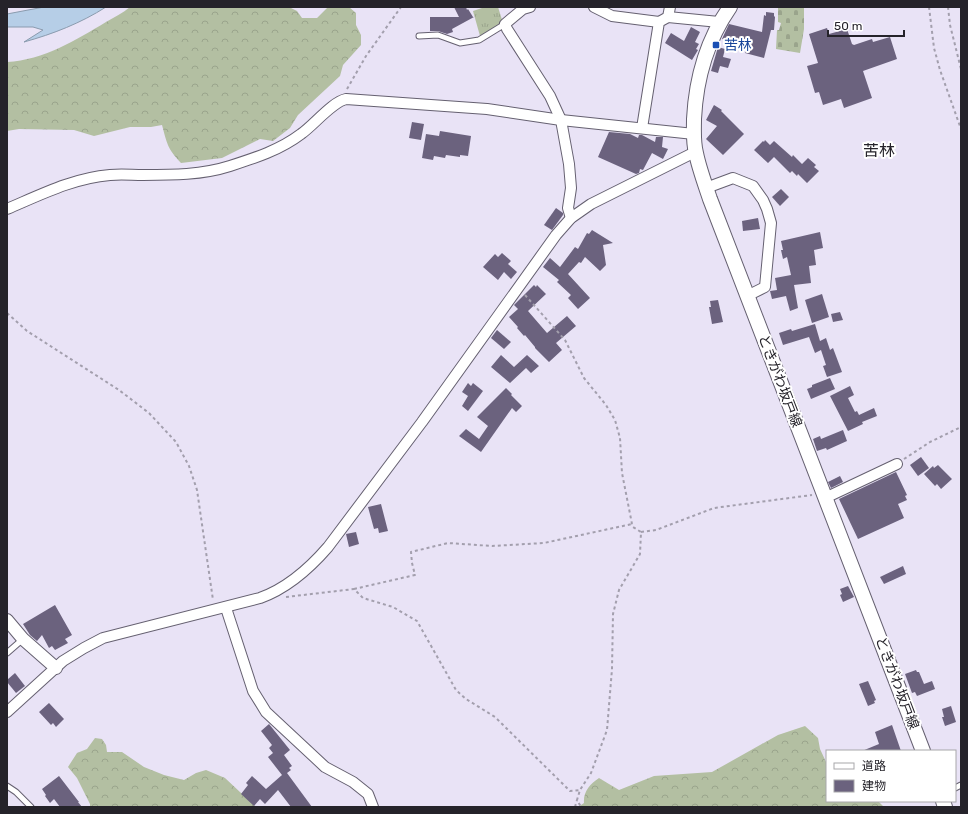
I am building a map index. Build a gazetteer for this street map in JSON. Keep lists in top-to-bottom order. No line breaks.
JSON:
{"streets":{"main road":["ときがわ坂戸線"]},"districts":["苦林"],"places":{"transit":["苦林"]},"legend":["道路","建物"],"scale_bar":"50 m"}
